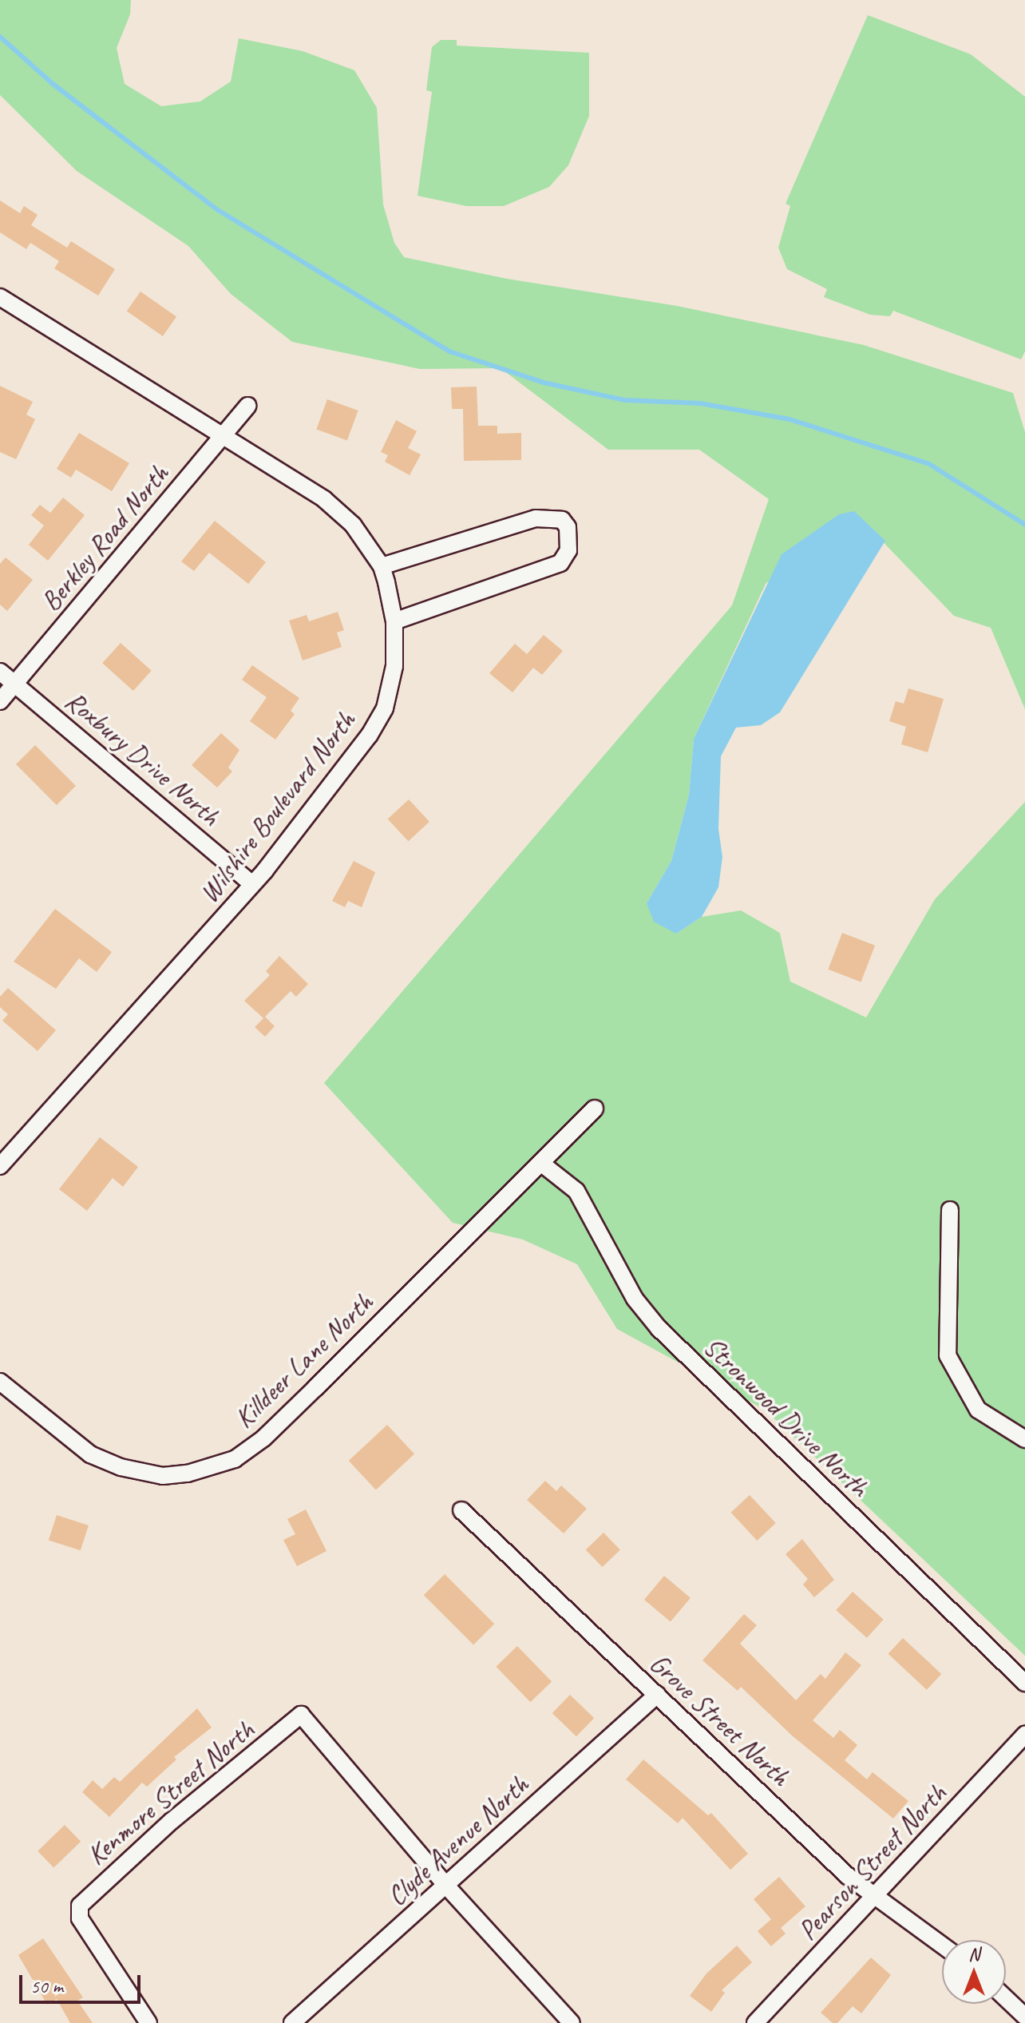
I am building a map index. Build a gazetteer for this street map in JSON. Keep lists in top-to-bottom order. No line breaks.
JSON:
{"streets":{"street":["Berkley Road North","Roxbury Drive North","Wilshire Boulevard North","Killdeer Lane North","Stronwood Drive North","Grove Street North","Kenmore Street North","Clyde Avenue North","Pearson Street North"]},"crossings":[["Berkley Road North","Roxbury Drive North"],["Berkley Road North","Wilshire Boulevard North"],["Roxbury Drive North","Wilshire Boulevard North"],["Killdeer Lane North","Stronwood Drive North"],["Grove Street North","Clyde Avenue North"],["Grove Street North","Pearson Street North"],["Kenmore Street North","Clyde Avenue North"]],"scale_bar":"50 m","north":"top"}
